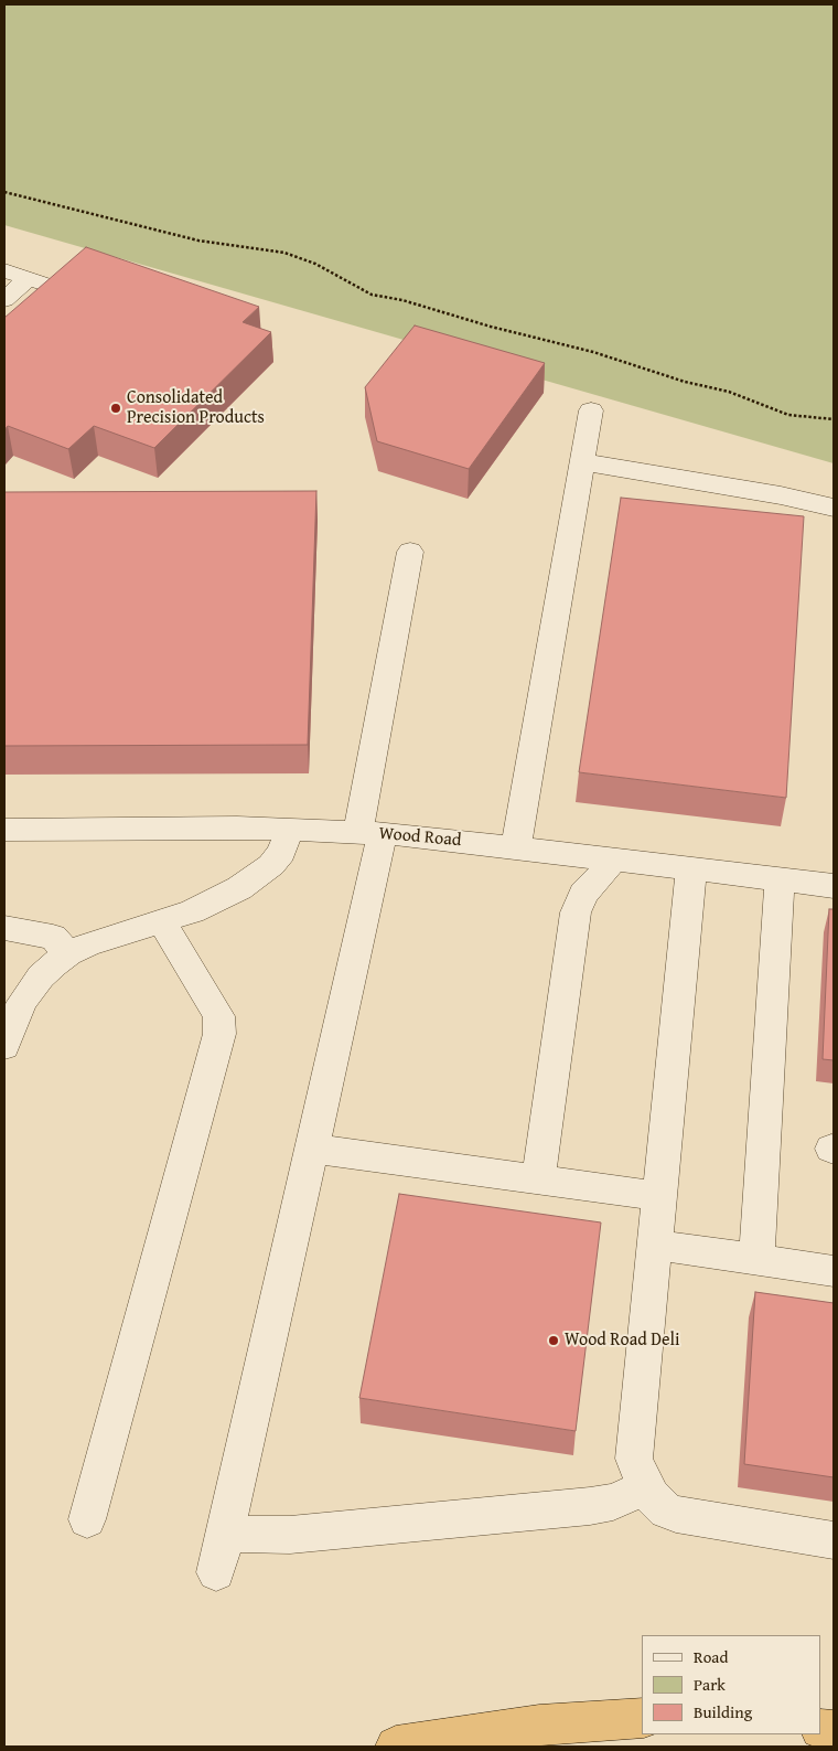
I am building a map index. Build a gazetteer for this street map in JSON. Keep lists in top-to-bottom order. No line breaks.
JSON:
{"streets":{"street":["Wood Road"]},"places":["Consolidated Precision Products","Wood Road Deli"],"legend":["Road","Park","Building"]}
